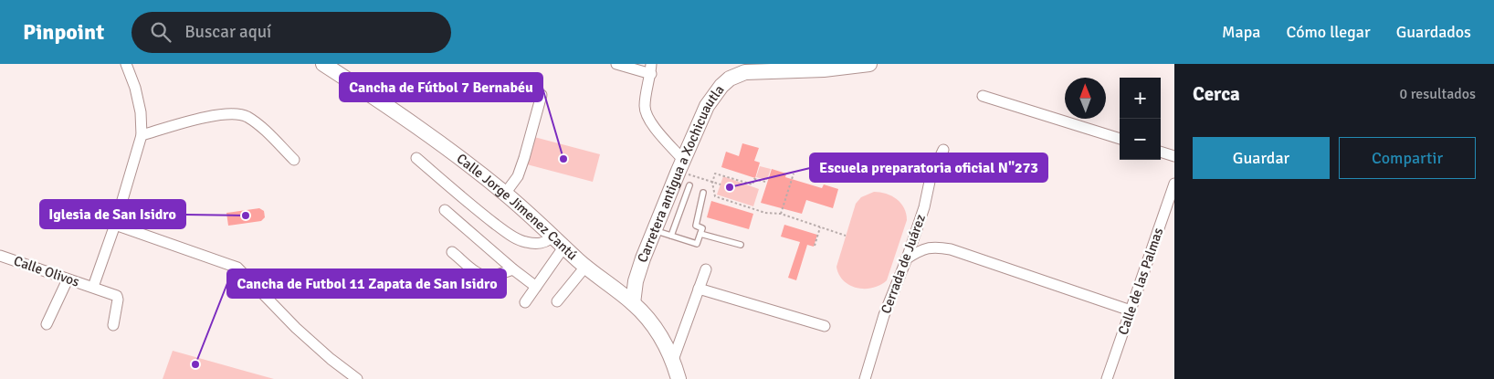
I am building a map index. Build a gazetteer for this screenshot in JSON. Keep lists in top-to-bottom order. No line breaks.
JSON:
{"streets":{"main road":["Carretera antigua a Xochicuautla","Calle Jorge Jimenez Cantú"],"street":["Cerrada de Juárez","Calle Olivos","Calle de las Palmas"]},"crossings":[["Carretera antigua a Xochicuautla","Calle Jorge Jimenez Cantú"]],"places":["Cancha de Fútbol 7 Bernabéu","Escuela preparatoria oficial N\"273","Iglesia de San Isidro","Cancha de Futbol 11 Zapata de San Isidro"],"north":"top","page":{"header":"Pinpoint","search":"Buscar aquí","nav":["Mapa","Cómo llegar","Guardados"],"heading":["Cerca","0 resultados"],"map_buttons":["+","−"],"buttons":["Guardar","Compartir"]}}
